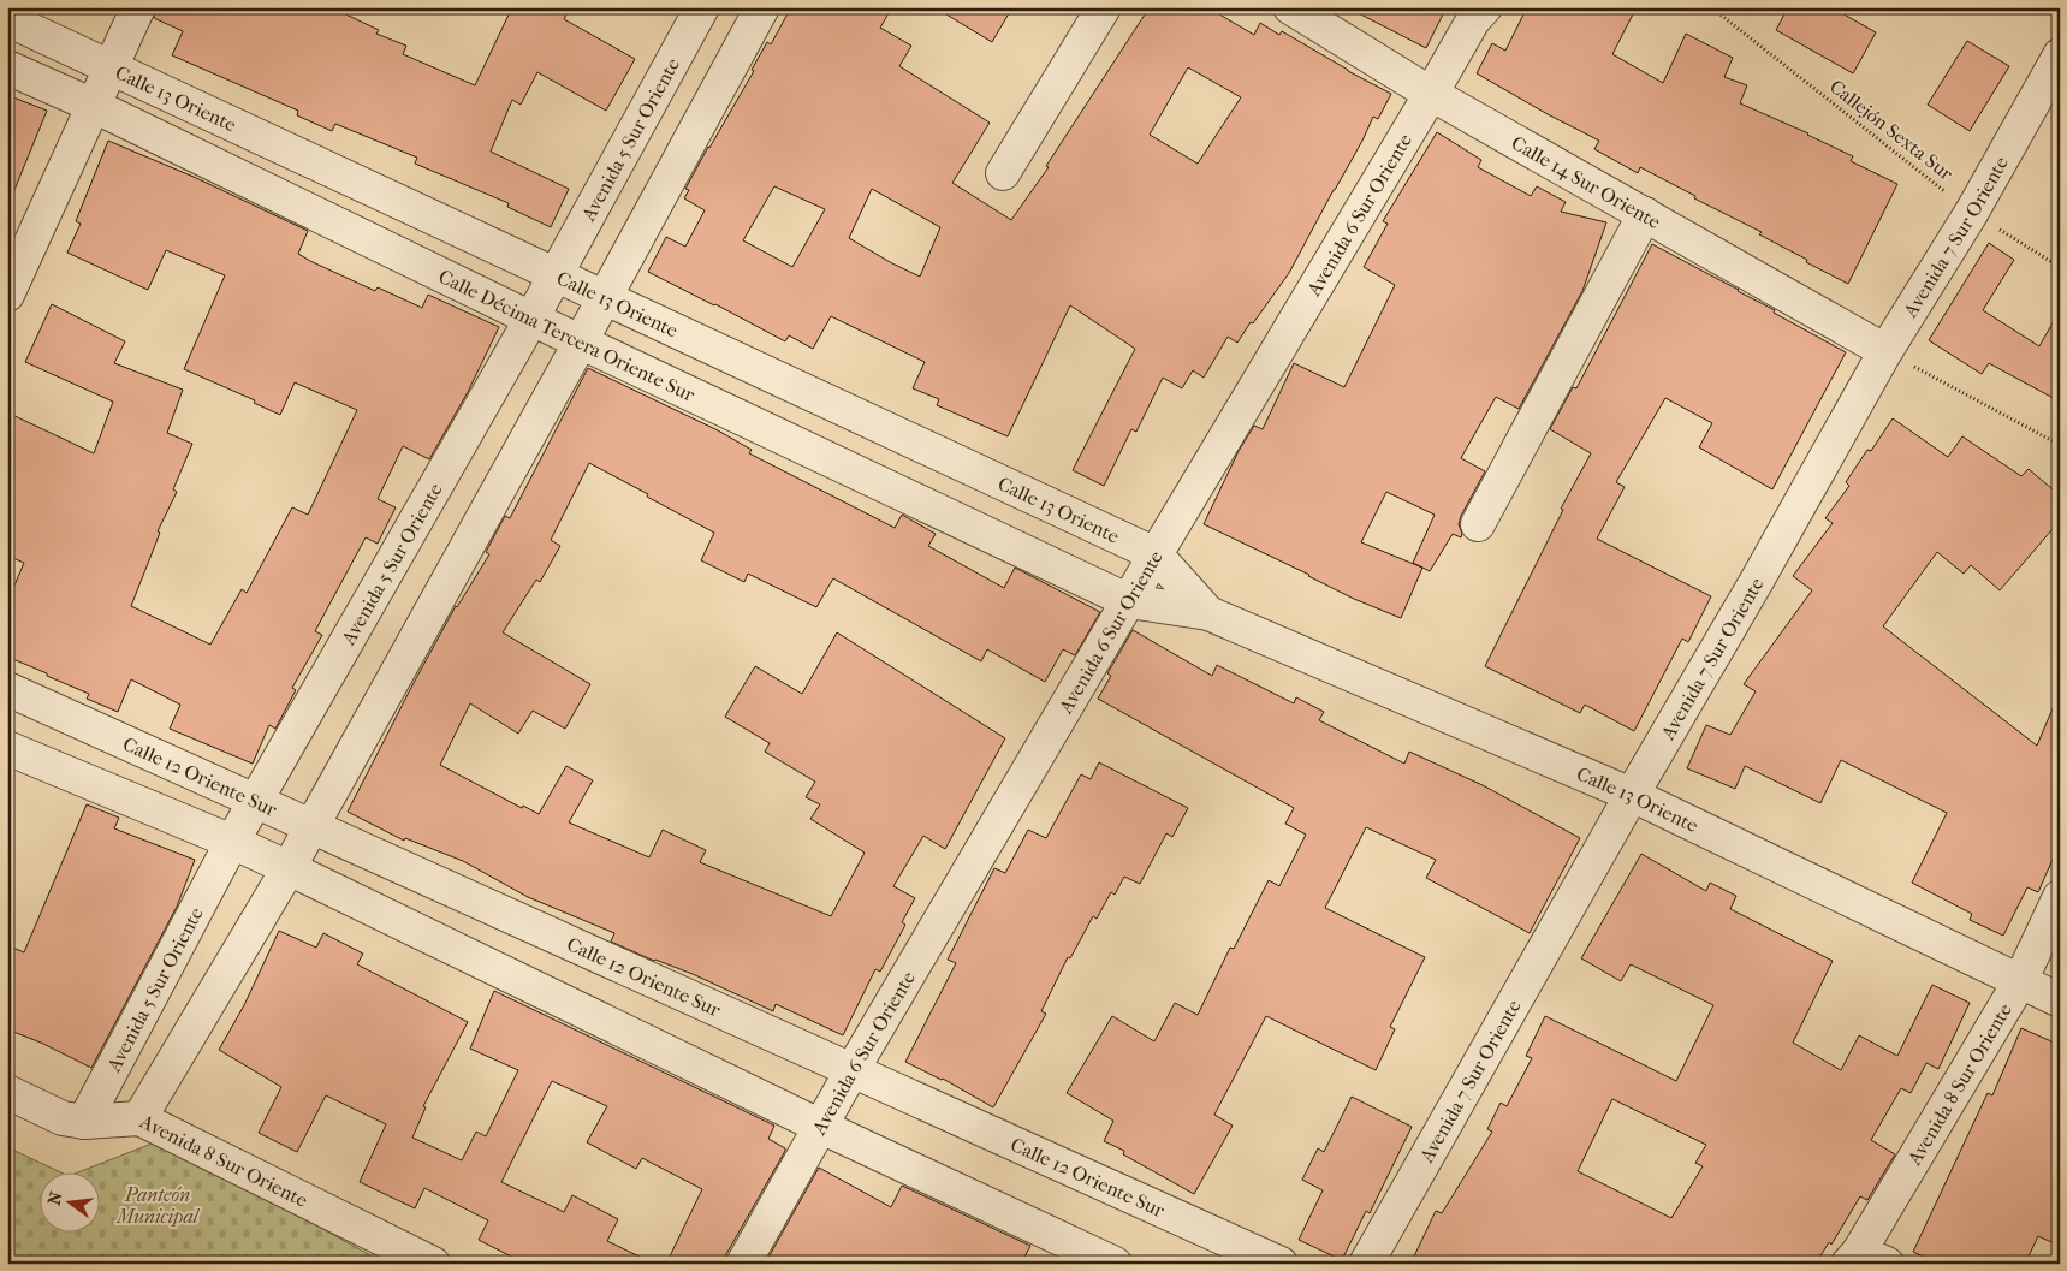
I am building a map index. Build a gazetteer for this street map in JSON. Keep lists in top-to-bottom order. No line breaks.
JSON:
{"streets":{"street":["Calle 13 Oriente","Avenida 5 Sur Oriente","Calle 14 Sur Oriente","Avenida 6 Sur Oriente","Avenida 7 Sur Oriente","Calle Décima Tercera Oriente Sur","Calle 12 Oriente Sur","Avenida 8 Sur Oriente"],"path":["Callejón Sexta Sur"]},"crossings":[["Calle 13 Oriente","Avenida 5 Sur Oriente"],["Calle 13 Oriente","Avenida 6 Sur Oriente"],["Calle 13 Oriente","Avenida 7 Sur Oriente"],["Calle 13 Oriente","Calle Décima Tercera Oriente Sur"],["Calle 13 Oriente","Avenida 8 Sur Oriente"],["Callejón Sexta Sur","Avenida 7 Sur Oriente"],["Avenida 5 Sur Oriente","Calle Décima Tercera Oriente Sur"],["Avenida 5 Sur Oriente","Calle 12 Oriente Sur"],["Avenida 5 Sur Oriente","Avenida 8 Sur Oriente"],["Calle 14 Sur Oriente","Avenida 6 Sur Oriente"],["Calle 14 Sur Oriente","Avenida 7 Sur Oriente"],["Avenida 6 Sur Oriente","Calle Décima Tercera Oriente Sur"],["Avenida 6 Sur Oriente","Calle 12 Oriente Sur"]],"parks":["Panteón Municipal"],"north":"left"}
